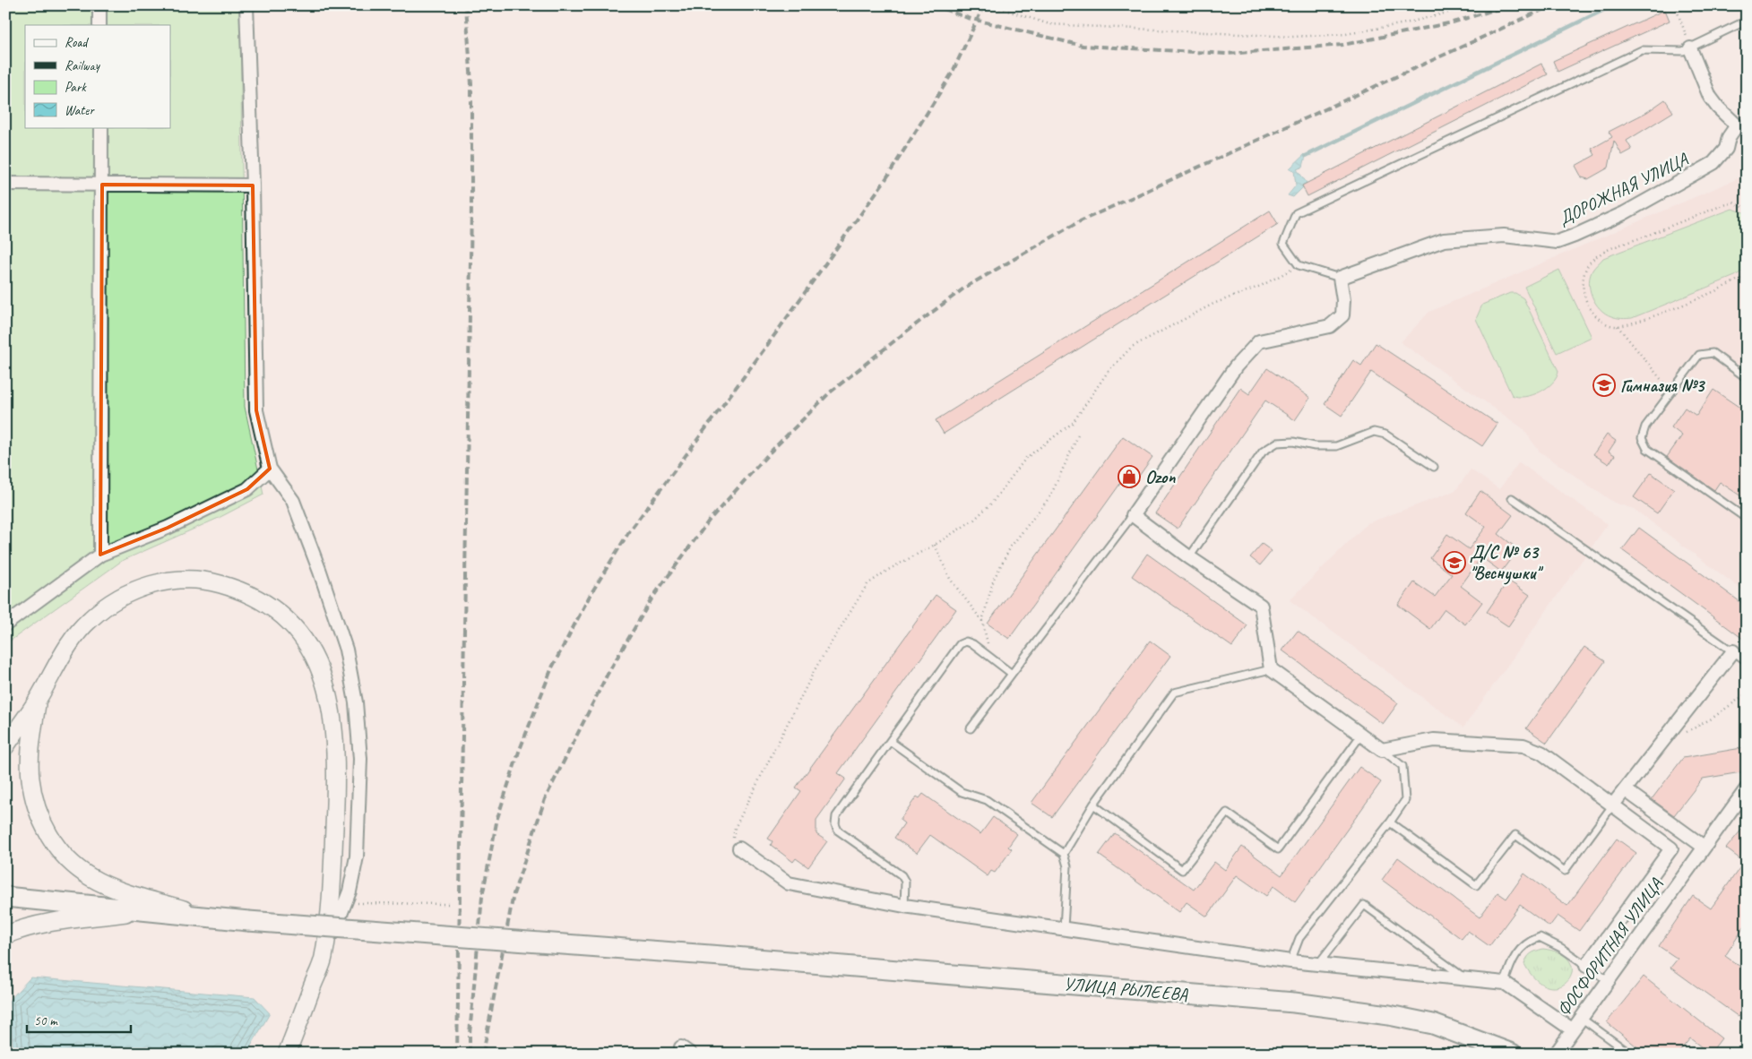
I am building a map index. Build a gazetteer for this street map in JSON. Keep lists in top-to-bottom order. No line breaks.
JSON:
{"streets":{"main road":["УЛИЦА РЫЛЕЕВА"],"street":["ДОРОЖНАЯ УЛИЦА","ФОСФОРИТНАЯ УЛИЦА"]},"places":{"school or university":["Гимназия №3","Д/С № 63 \"Веснушки\""],"shop":["Ozon"]},"legend":["Road","Railway","Park","Water"],"scale_bar":"50 m"}
